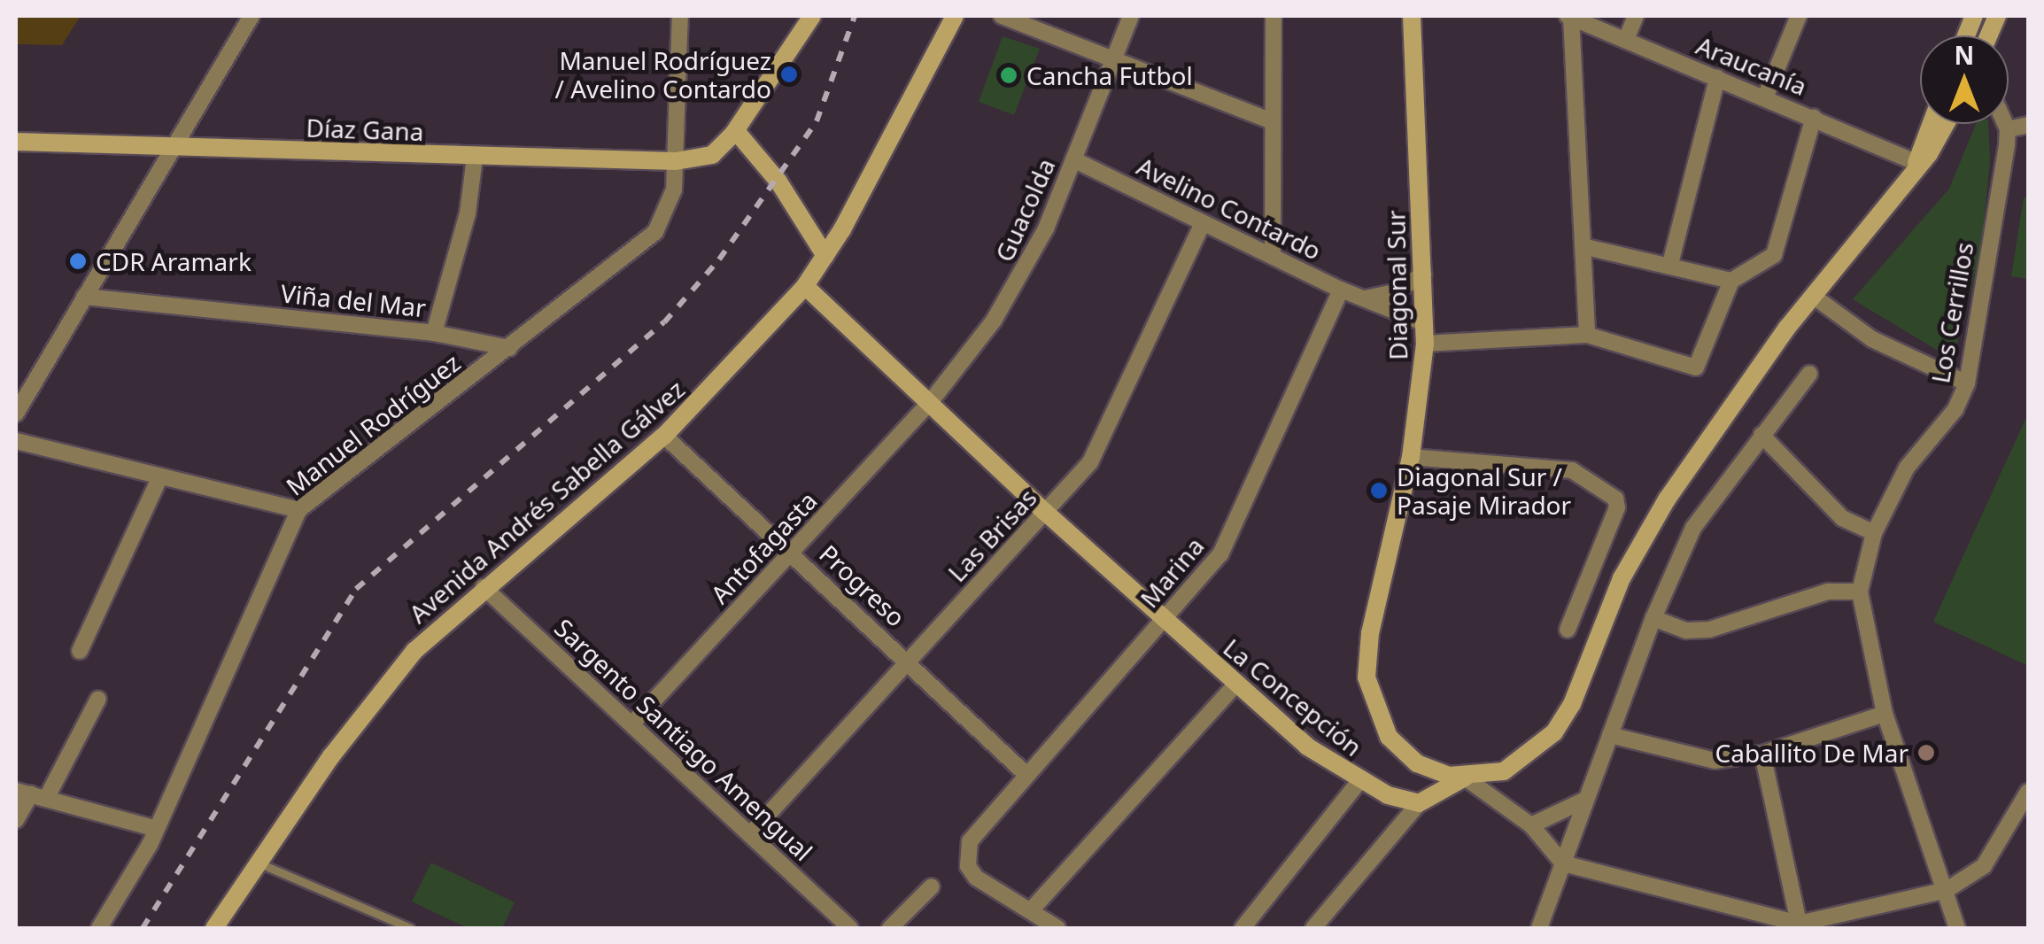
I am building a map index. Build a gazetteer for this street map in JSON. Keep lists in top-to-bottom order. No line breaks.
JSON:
{"streets":{"main road":["Díaz Gana","Diagonal Sur","Avenida Andrés Sabella Gálvez","La Concepción"],"street":["Araucanía","Avelino Contardo","Guacolda","Viña del Mar","Los Cerrillos","Manuel Rodríguez","Las Brisas","Antofagasta","Marina","Progreso","Sargento Santiago Amengual"]},"crossings":[["Díaz Gana","Manuel Rodríguez"],["Avelino Contardo","Guacolda"],["Avelino Contardo","Diagonal Sur"],["Avelino Contardo","Las Brisas"],["Avelino Contardo","Marina"],["Guacolda","Antofagasta"],["Guacolda","La Concepción"],["Viña del Mar","Manuel Rodríguez"],["Avenida Andrés Sabella Gálvez","Progreso"],["Avenida Andrés Sabella Gálvez","La Concepción"],["Avenida Andrés Sabella Gálvez","Sargento Santiago Amengual"],["Las Brisas","Progreso"],["Las Brisas","La Concepción"],["Las Brisas","Sargento Santiago Amengual"],["Antofagasta","Progreso"],["Antofagasta","La Concepción"],["Antofagasta","Sargento Santiago Amengual"],["Marina","Progreso"],["Marina","La Concepción"]],"places":["Manuel Rodríguez / Avelino Contardo","Cancha Futbol","CDR Aramark","Diagonal Sur / Pasaje Mirador","Caballito De Mar"],"north":"top"}
